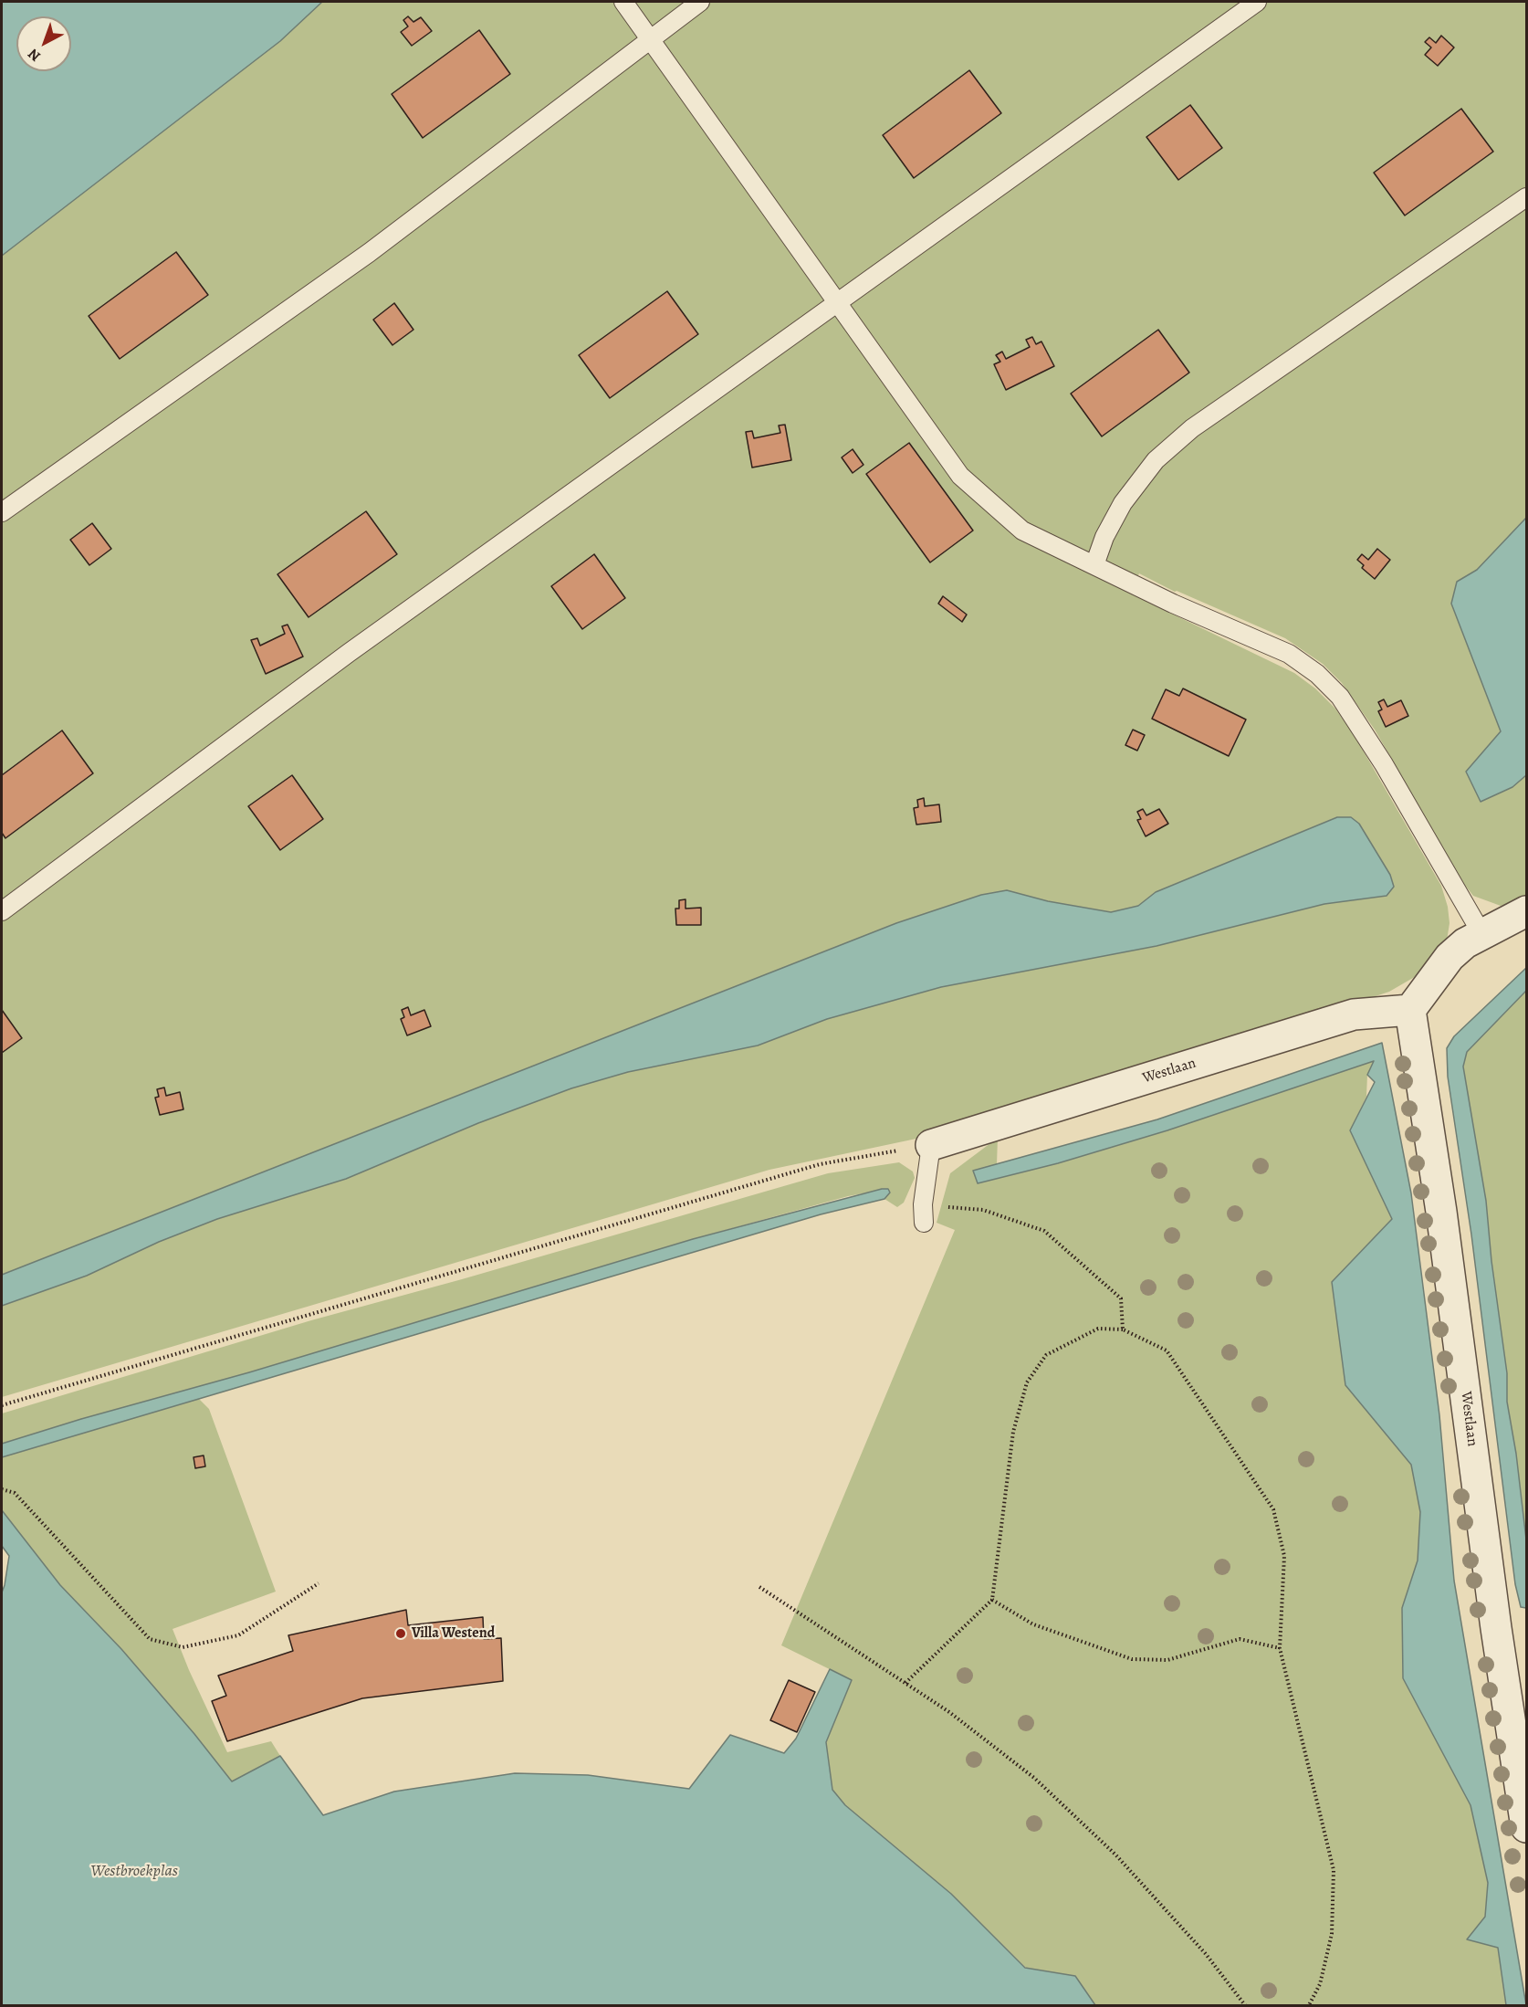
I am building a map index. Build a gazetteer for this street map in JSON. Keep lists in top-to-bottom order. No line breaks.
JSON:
{"streets":{"street":["Westlaan"]},"water":["Westbroekplas"],"places":["Villa Westend"],"north":"bottom left"}
